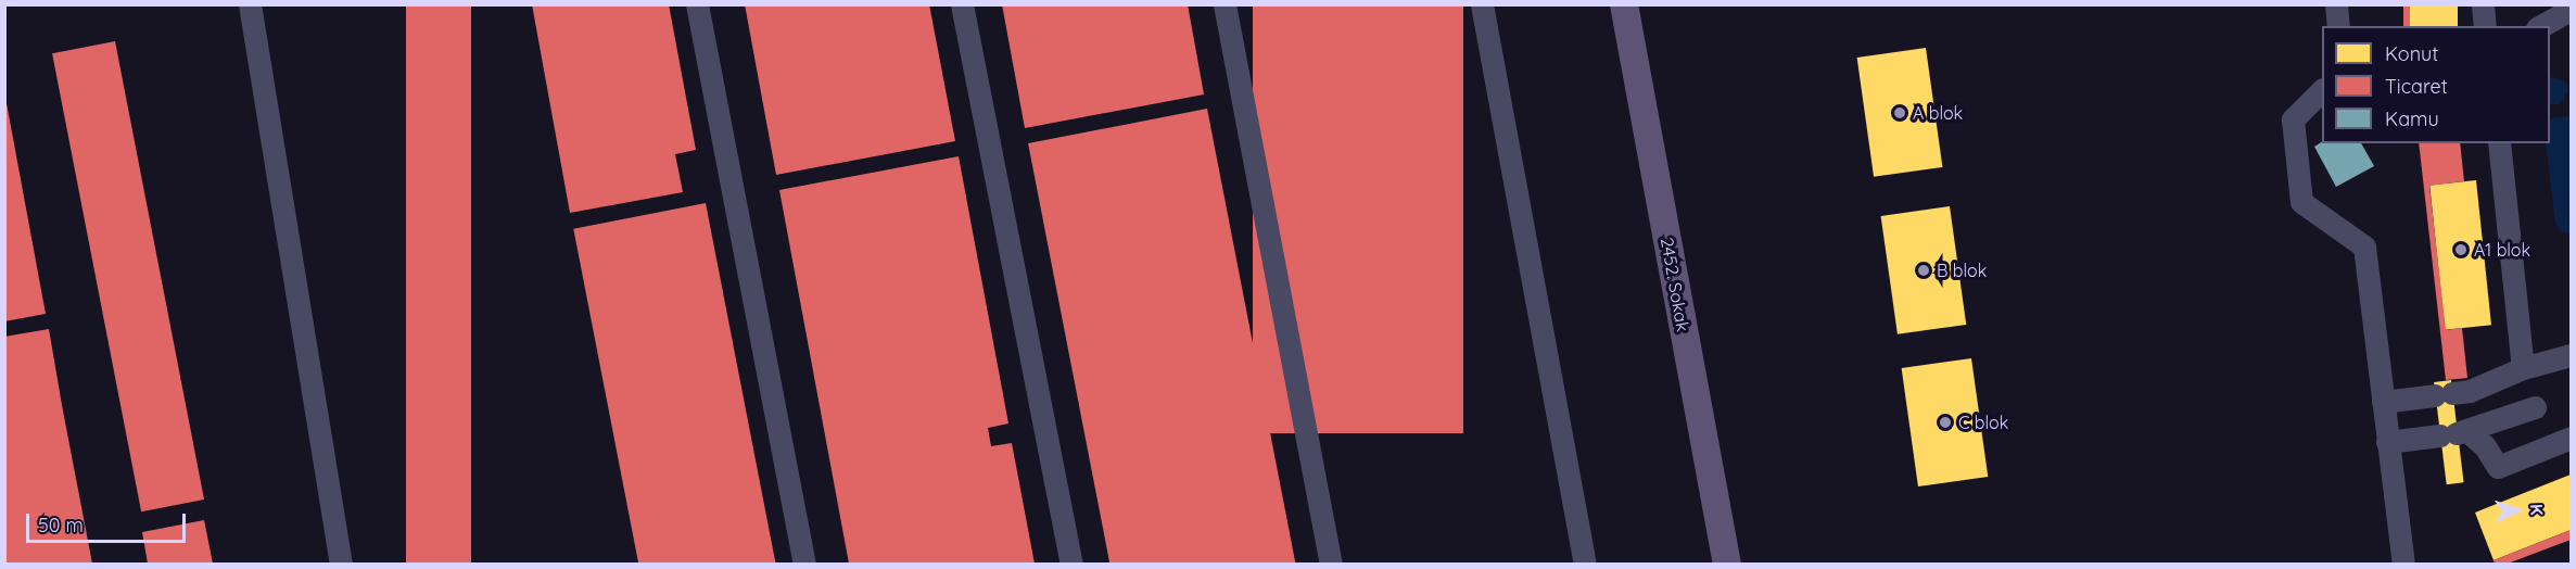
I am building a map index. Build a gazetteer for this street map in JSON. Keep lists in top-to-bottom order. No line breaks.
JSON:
{"streets":{"main road":["2452. Sokak"]},"places":["A blok","A1 blok","B blok","C blok"],"legend":["Konut","Ticaret","Kamu"],"scale_bar":"50 m","north":"right"}
